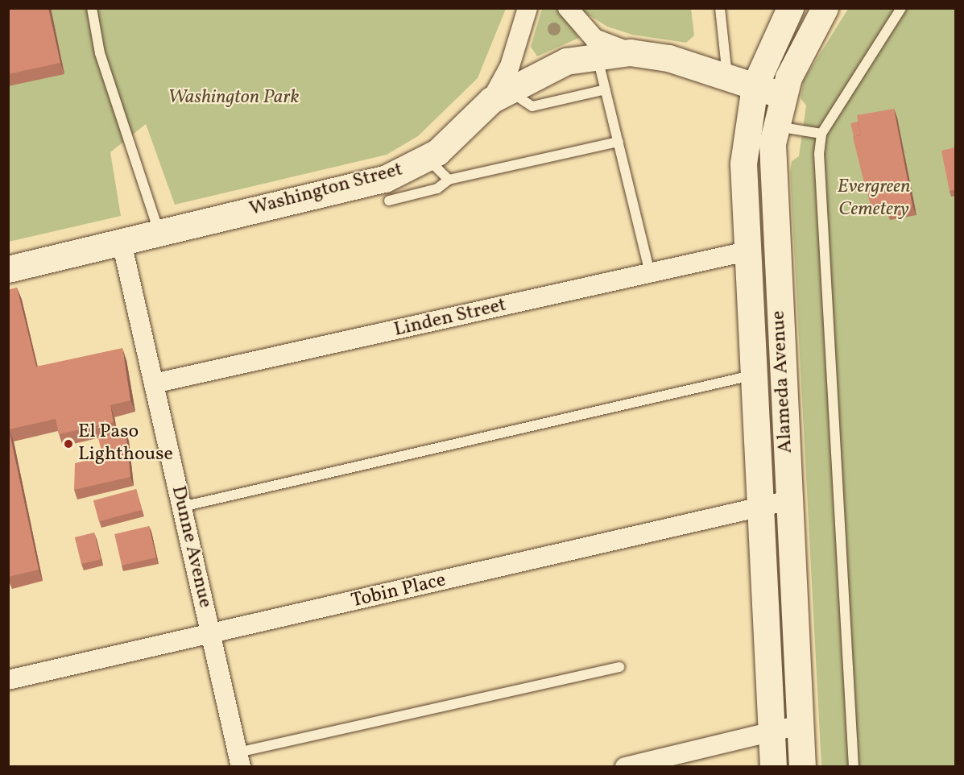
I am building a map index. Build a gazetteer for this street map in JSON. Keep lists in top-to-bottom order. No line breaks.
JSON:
{"streets":{"main road":["Washington Street","Alameda Avenue"],"street":["Linden Street","Dunne Avenue","Tobin Place"]},"crossings":[["Washington Street","Alameda Avenue"],["Washington Street","Dunne Avenue"],["Linden Street","Alameda Avenue"],["Linden Street","Dunne Avenue"],["Alameda Avenue","Tobin Place"],["Dunne Avenue","Tobin Place"]],"parks":["Washington Park","Evergreen Cemetery"],"places":["El Paso Lighthouse"]}
